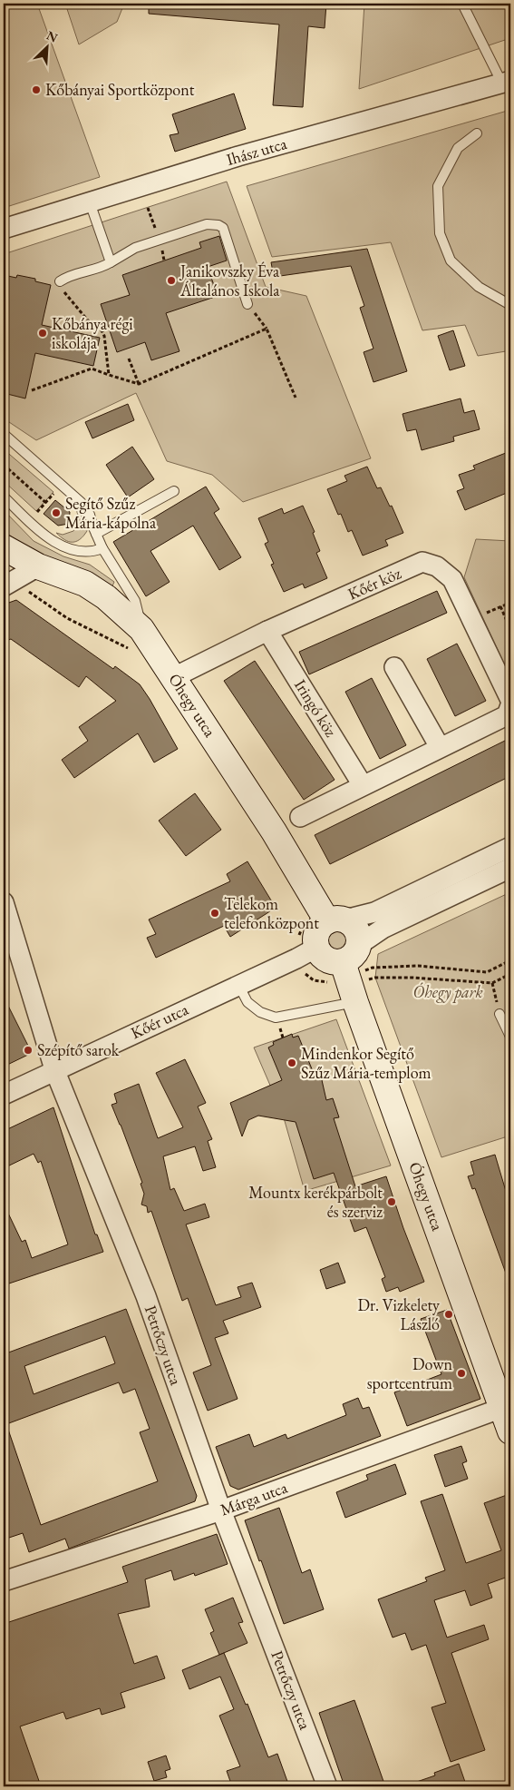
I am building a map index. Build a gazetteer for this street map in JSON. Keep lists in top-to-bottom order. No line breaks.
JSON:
{"streets":{"street":["Ihász utca","Kőér köz","Óhegy utca","Iringó köz","Kőér utca","Petrőczy utca","Márga utca"]},"crossings":[["Kőér köz","Óhegy utca"],["Kőér köz","Iringó köz"],["Óhegy utca","Márga utca"],["Kőér utca","Petrőczy utca"],["Petrőczy utca","Márga utca"]],"parks":["Óhegy park"],"places":["Kőbányai Sportközpont","Janikovszky Éva Általános Iskola","Kőbánya régi iskolája","Segítő Szűz Mária-kápolna","Telekom telefonközpont","Szépítő sarok","Mindenkor Segítő Szűz Mária-templom","Mountx kerékpárbolt és szerviz","Dr. Vizkelety László","Down sportcentrum"],"north":"top right"}
